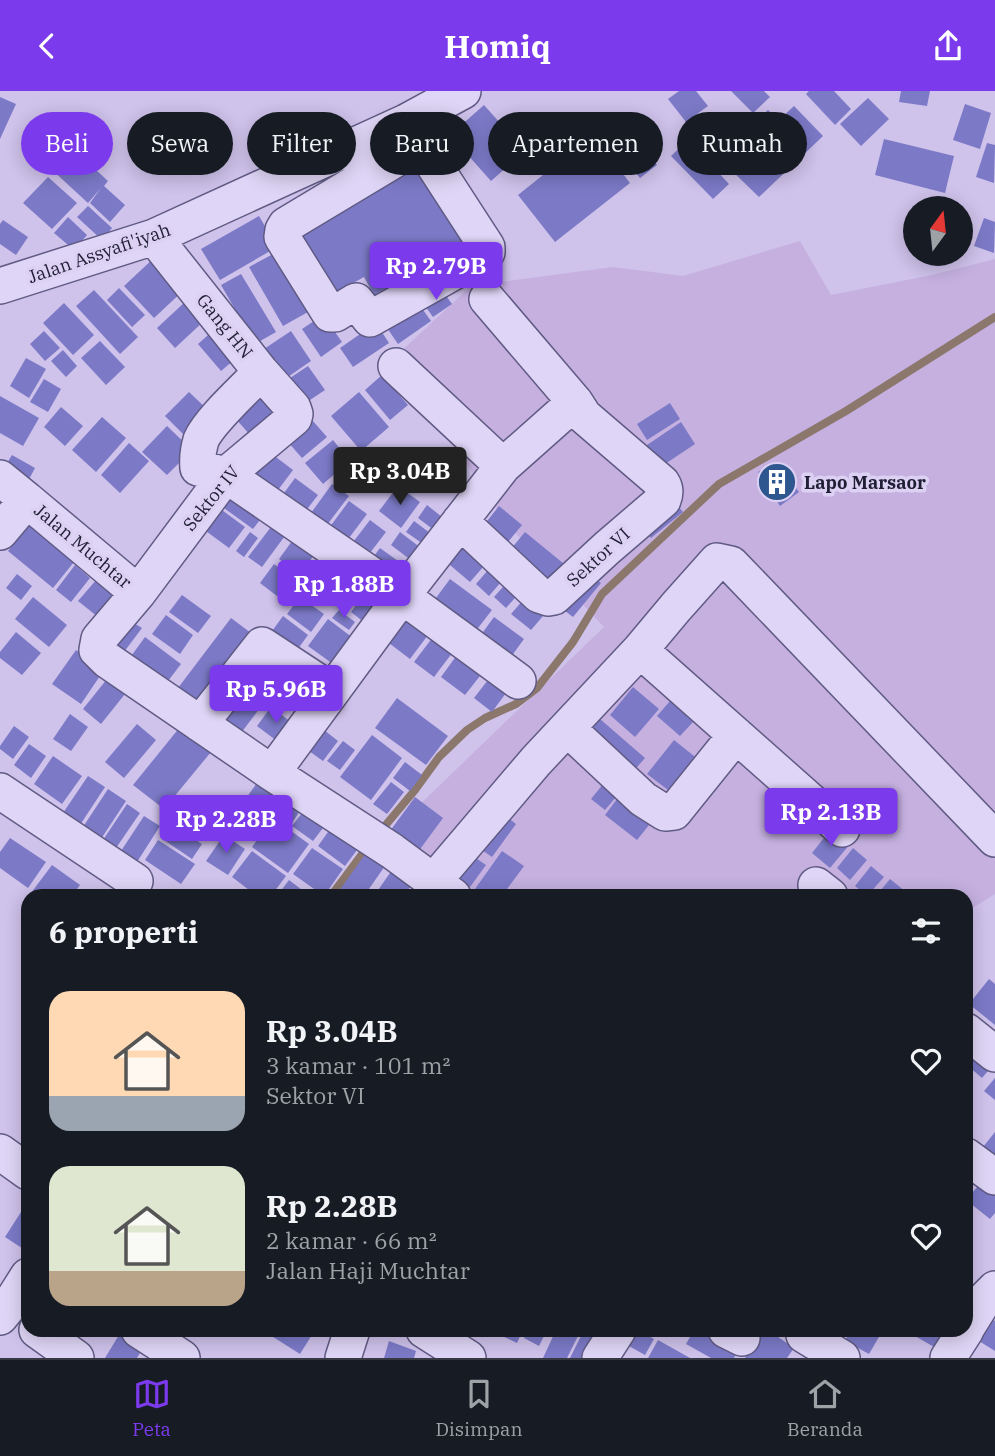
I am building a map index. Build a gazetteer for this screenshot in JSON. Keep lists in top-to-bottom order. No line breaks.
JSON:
{"streets":{"street":["Jalan Assyafi'iyah","Gang HN","Sektor IV","Jalan Muchtar","Sektor VI"]},"crossings":[["Jalan Assyafi'iyah","Gang HN"],["Gang HN","Sektor IV"],["Sektor IV","Jalan Muchtar"]],"places":{"building":["Lapo Marsaor"]},"north":"top","page":{"header":"Homiq","chip":["Beli","Sewa","Filter","Baru","Apartemen","Rumah"],"price":["Rp 2.79B","Rp 3.04B","Rp 1.88B","Rp 5.96B","Rp 2.13B","Rp 2.28B"],"heading":"6 properti","list":[{"name":"Rp 3.04B","note":"3 kamar · 101 m² · Sektor VI"},{"name":"Rp 2.28B","note":"2 kamar · 66 m² · Jalan Haji Muchtar"}],"tabs":["Peta","Disimpan","Beranda"]}}
